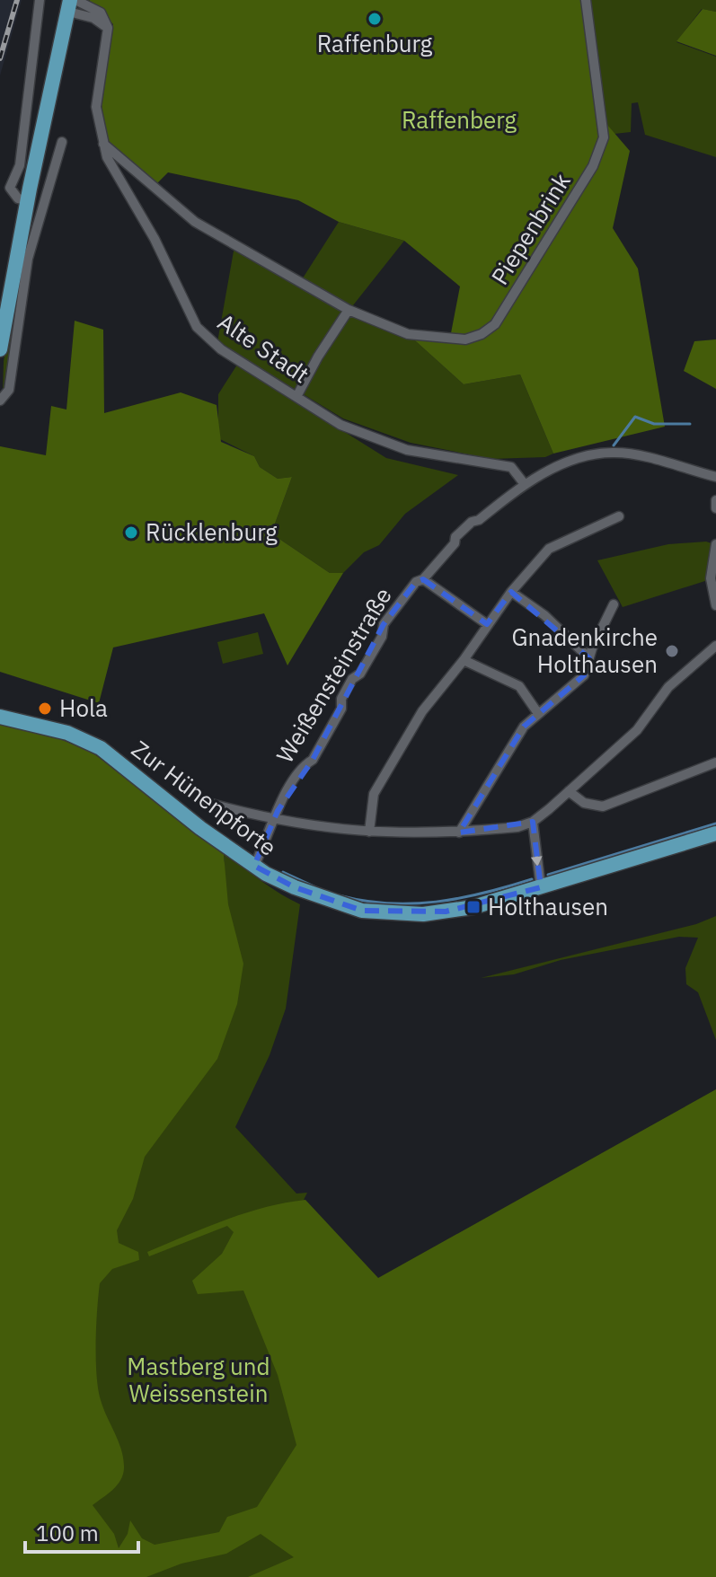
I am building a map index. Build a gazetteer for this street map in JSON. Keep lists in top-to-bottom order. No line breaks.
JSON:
{"streets":{"main road":["Zur Hünenpforte"],"street":["Piepenbrink","Alte Stadt","Weißensteinstraße"]},"crossings":[["Piepenbrink","Alte Stadt"],["Alte Stadt","Weißensteinstraße"],["Weißensteinstraße","Zur Hünenpforte"]],"parks":["Raffenberg","Mastberg und Weissenstein"],"places":{"other":["Raffenburg","Rücklenburg","Gnadenkirche Holthausen","Hola"],"transit":["Holthausen"]},"scale_bar":"100 m"}
